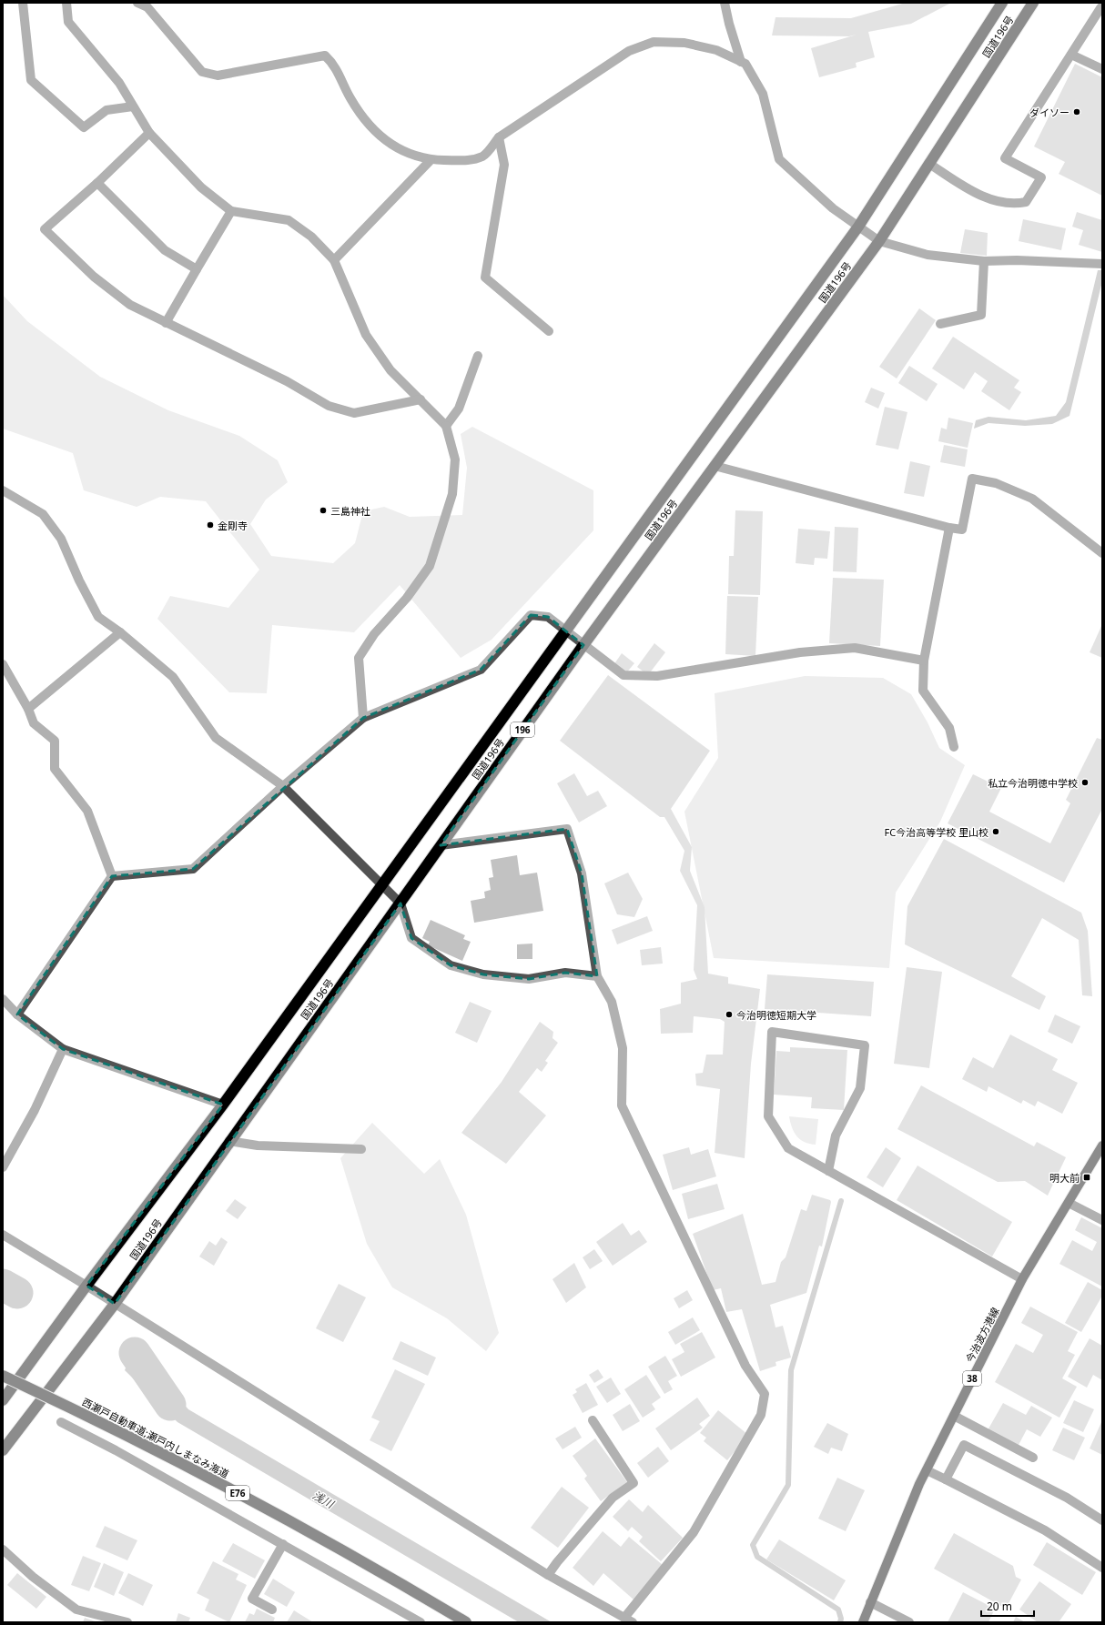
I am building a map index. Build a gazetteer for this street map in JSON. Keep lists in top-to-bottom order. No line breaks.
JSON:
{"streets":{"highway":["国道196号","196","西瀬戸自動車道;瀬戸内しまなみ海道","E76"],"main road":["今治波方港線","38"]},"water":["浅川"],"places":{"other":["ダイソー","三島神社","金剛寺","私立今治明徳中学校","FC今治高等学校 里山校","今治明徳短期大学"],"transit":["明大前"]},"scale_bar":"20 m"}
